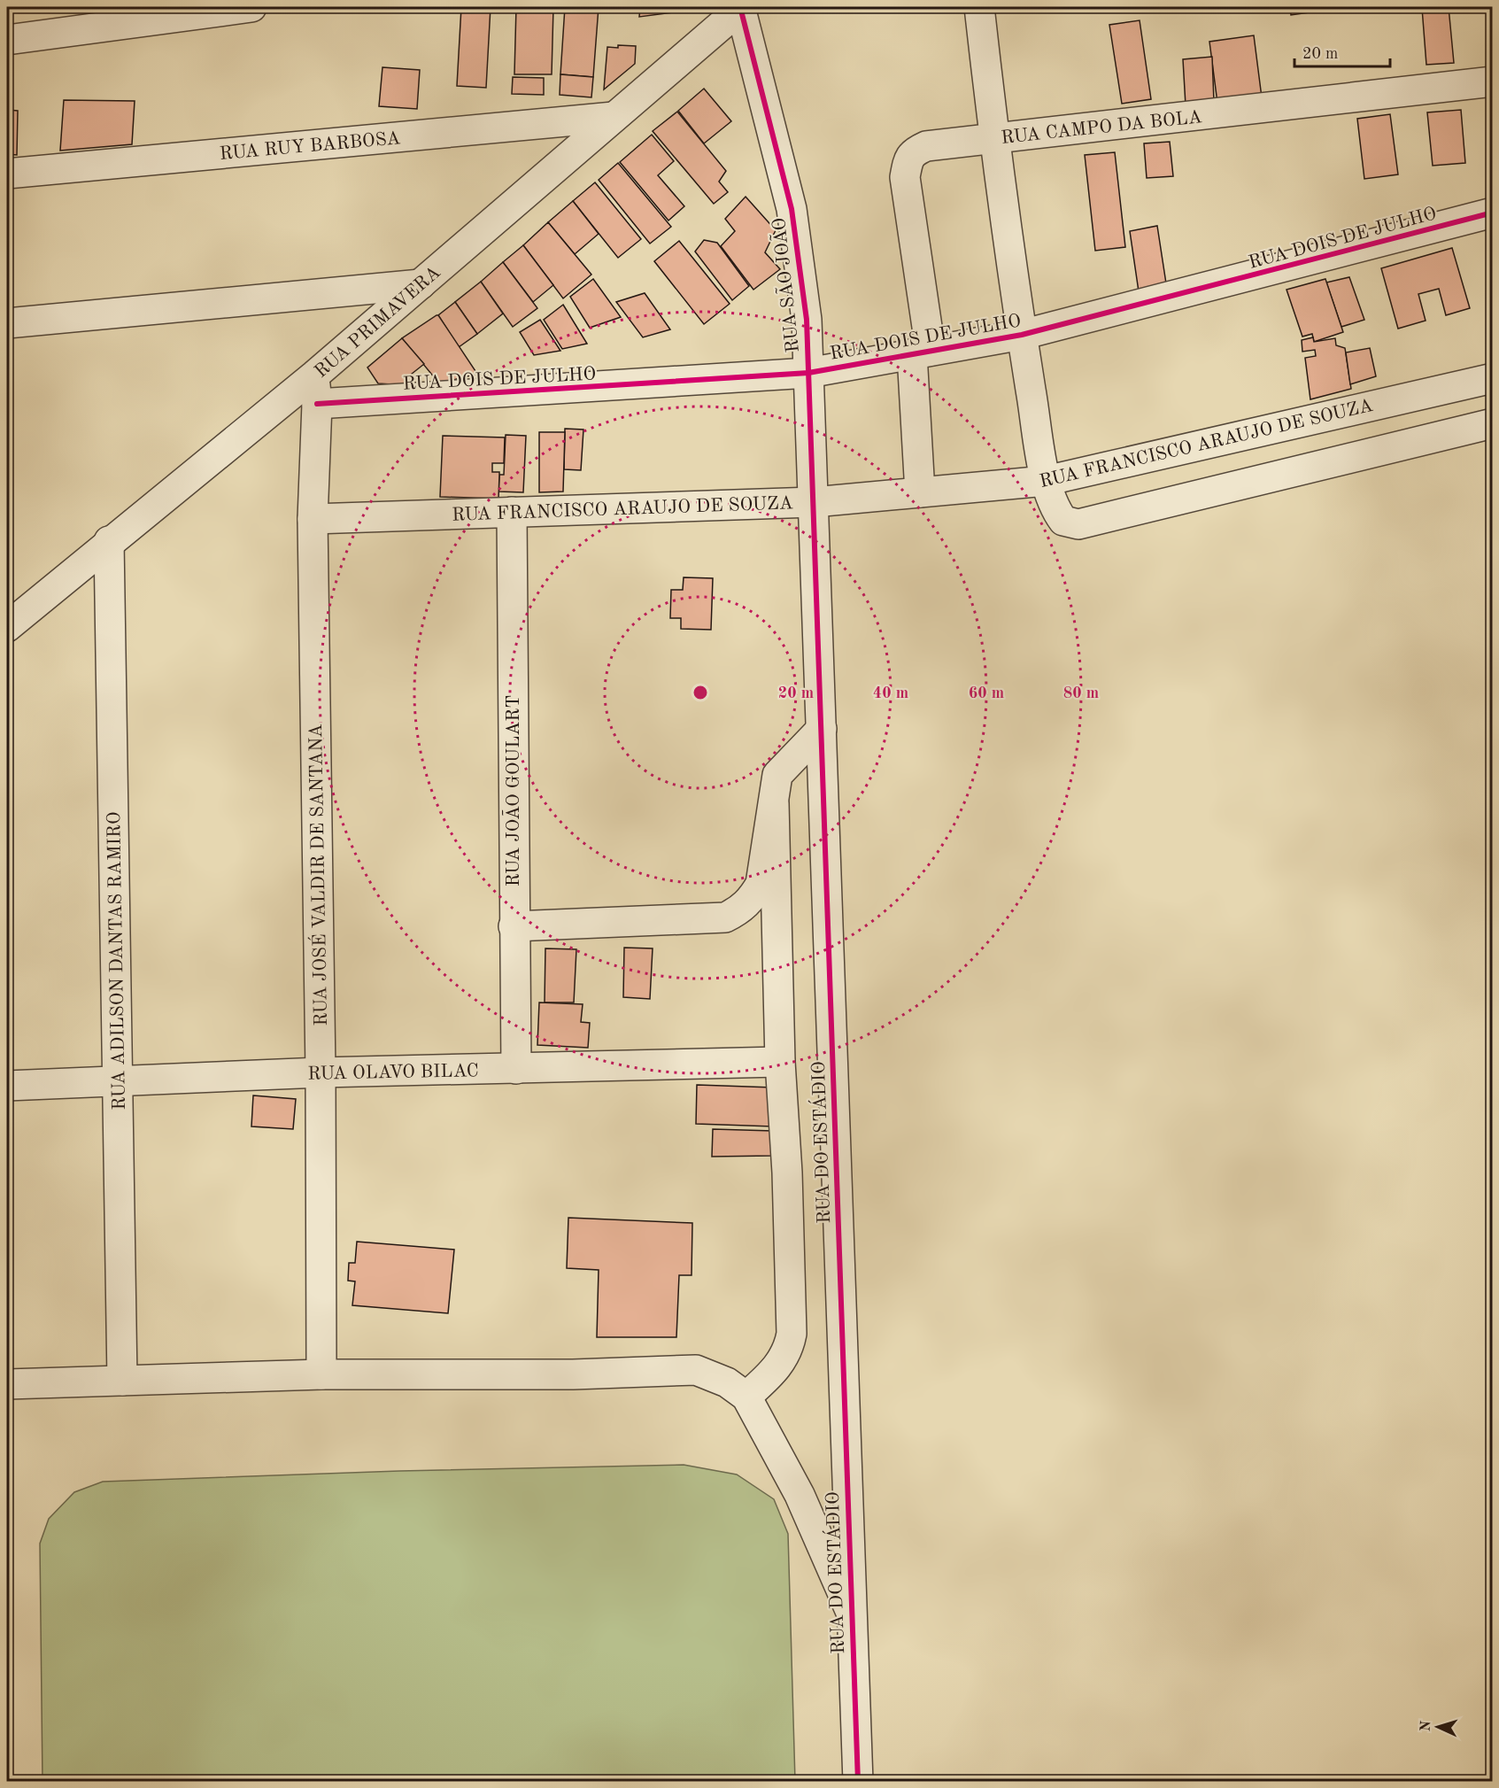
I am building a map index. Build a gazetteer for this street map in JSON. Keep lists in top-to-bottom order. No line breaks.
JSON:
{"streets":{"street":["RUA CAMPO DA BOLA","RUA RUY BARBOSA","RUA DOIS DE JULHO","RUA SÃO JOÃO","RUA PRIMAVERA","RUA FRANCISCO ARAUJO DE SOUZA","RUA JOÃO GOULART","RUA JOSÉ VALDIR DE SANTANA","RUA ADILSON DANTAS RAMIRO","RUA OLAVO BILAC","RUA DO ESTÁDIO"]},"crossings":[["RUA CAMPO DA BOLA","RUA DOIS DE JULHO"],["RUA CAMPO DA BOLA","RUA FRANCISCO ARAUJO DE SOUZA"],["RUA RUY BARBOSA","RUA PRIMAVERA"],["RUA DOIS DE JULHO","RUA SÃO JOÃO"],["RUA DOIS DE JULHO","RUA PRIMAVERA"],["RUA DOIS DE JULHO","RUA JOSÉ VALDIR DE SANTANA"],["RUA SÃO JOÃO","RUA PRIMAVERA"],["RUA SÃO JOÃO","RUA FRANCISCO ARAUJO DE SOUZA"],["RUA SÃO JOÃO","RUA DO ESTÁDIO"],["RUA PRIMAVERA","RUA JOSÉ VALDIR DE SANTANA"],["RUA PRIMAVERA","RUA ADILSON DANTAS RAMIRO"],["RUA FRANCISCO ARAUJO DE SOUZA","RUA JOÃO GOULART"],["RUA FRANCISCO ARAUJO DE SOUZA","RUA JOSÉ VALDIR DE SANTANA"],["RUA FRANCISCO ARAUJO DE SOUZA","RUA DO ESTÁDIO"],["RUA JOÃO GOULART","RUA OLAVO BILAC"],["RUA JOSÉ VALDIR DE SANTANA","RUA OLAVO BILAC"],["RUA ADILSON DANTAS RAMIRO","RUA OLAVO BILAC"]],"scale_bar":"20 m","north":"left","rings":["20 m","40 m","60 m","80 m"]}
